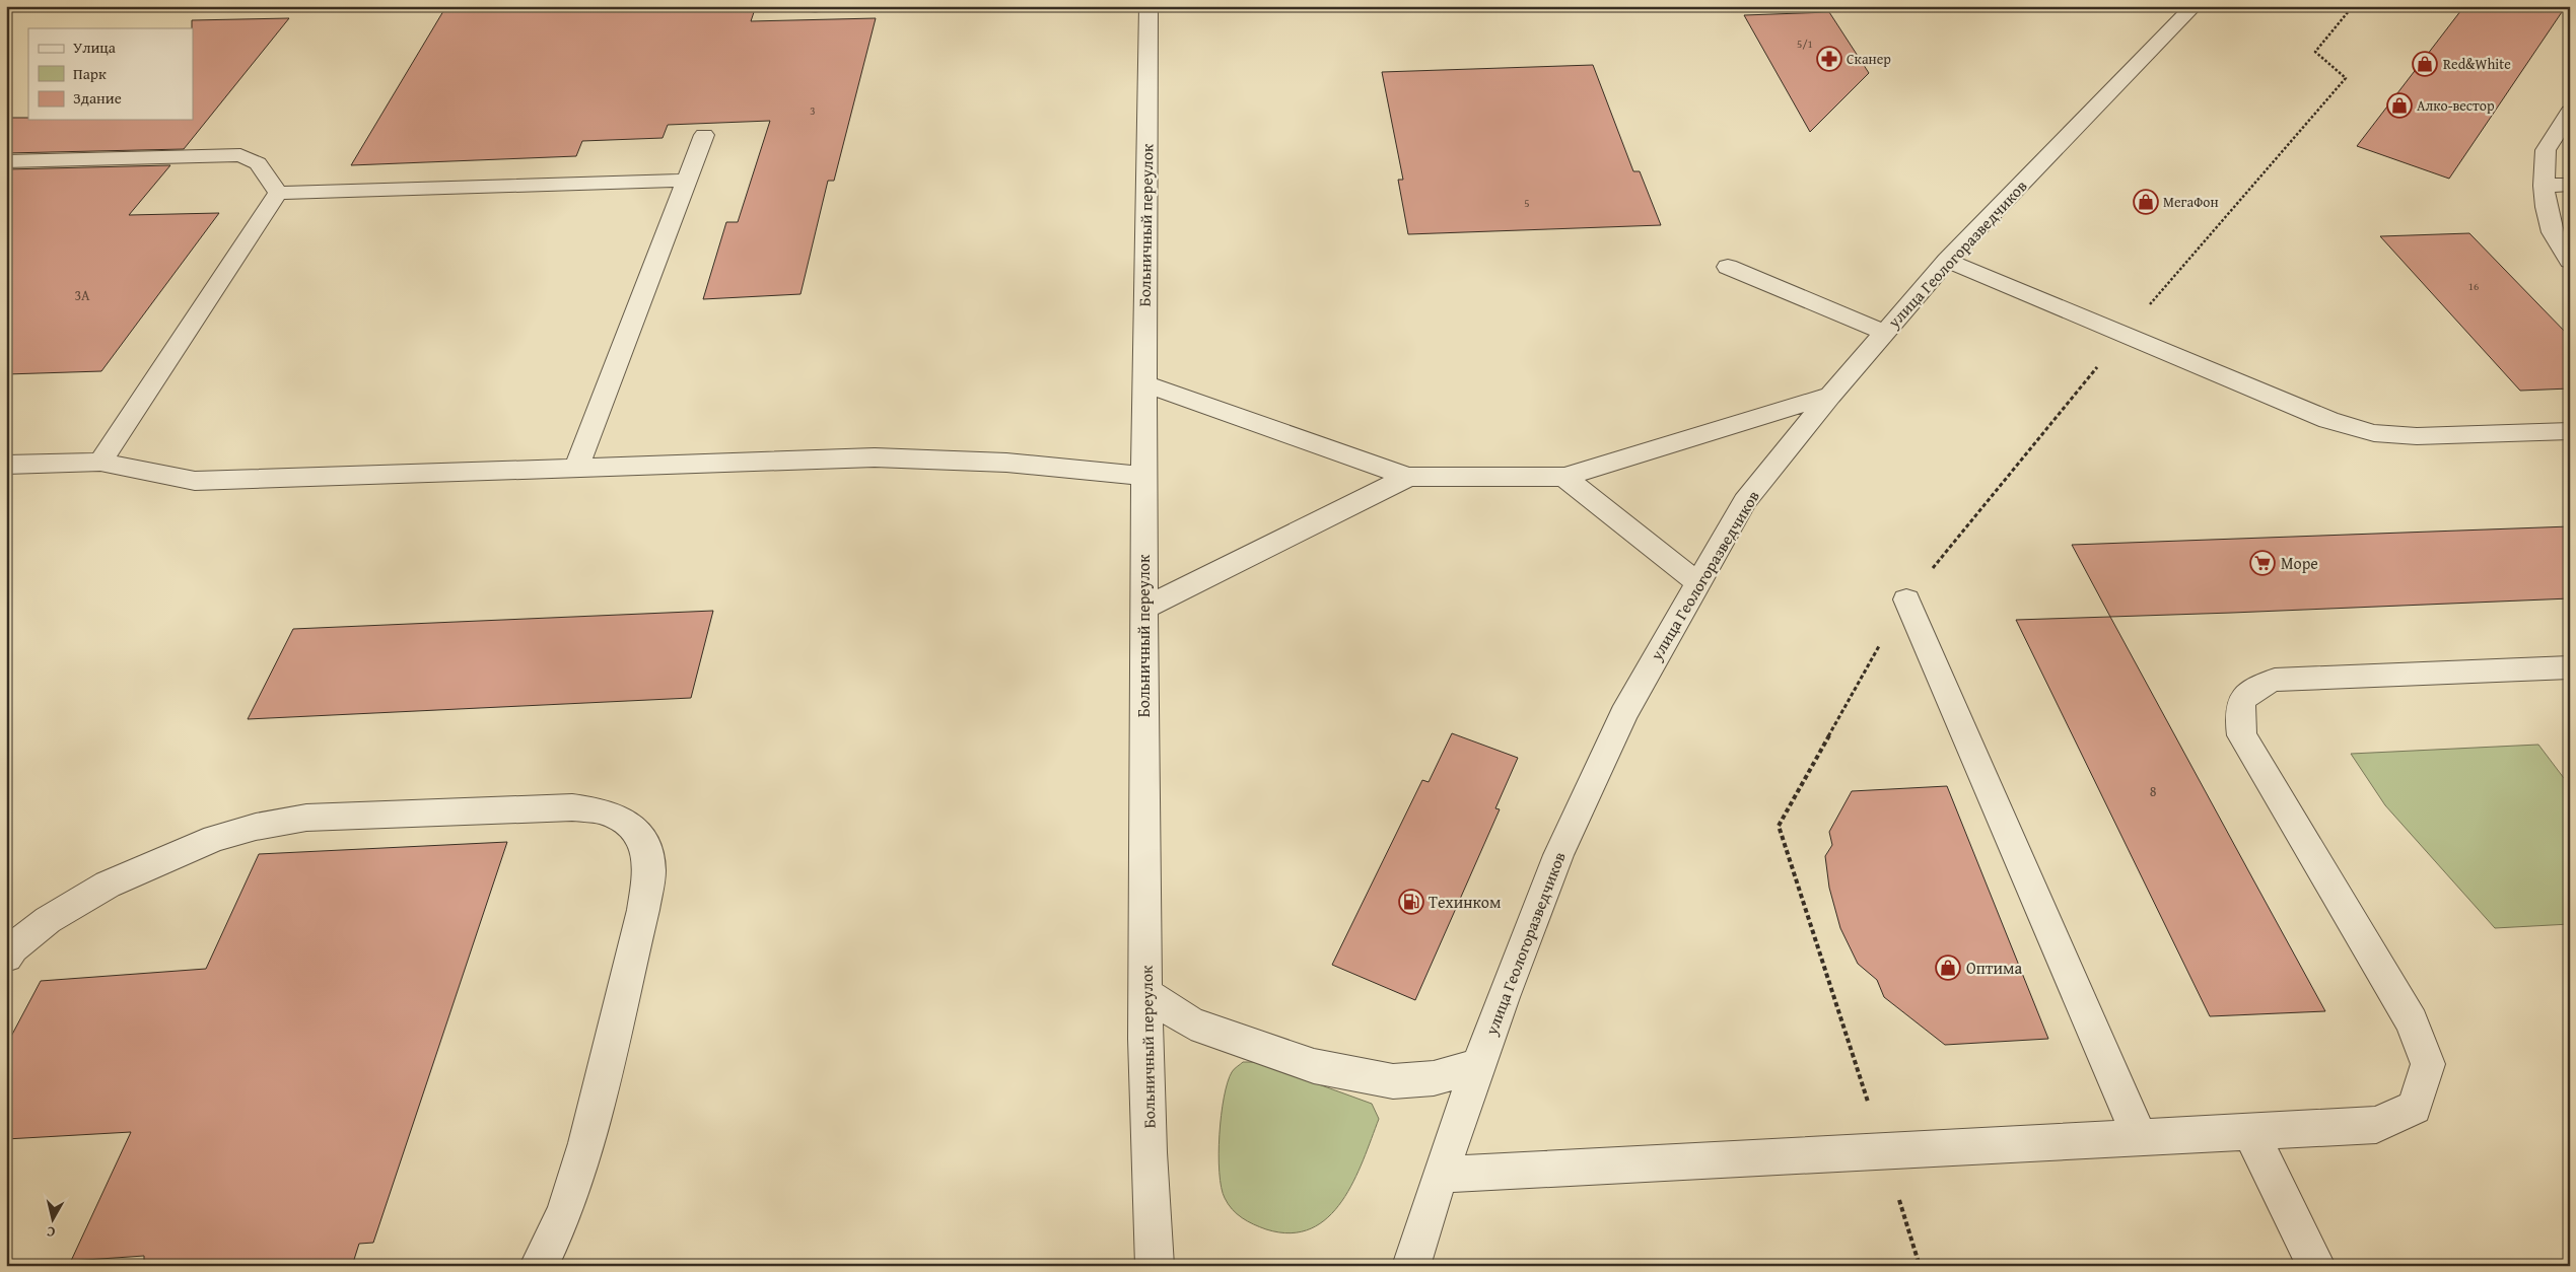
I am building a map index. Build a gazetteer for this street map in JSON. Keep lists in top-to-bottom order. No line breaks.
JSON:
{"streets":{"street":["Больничный переулок","улица Геологоразведчиков"]},"places":{"pharmacy":["Сканер"],"shop":["Red&White","Алко-вестор","МегаФон","Оптима"],"supermarket":["Море"],"fuel station":["Техинком"]},"house_numbers":["5/1","3","5","16","3А","8"],"legend":["Улица","Парк","Здание"],"north":"bottom"}
